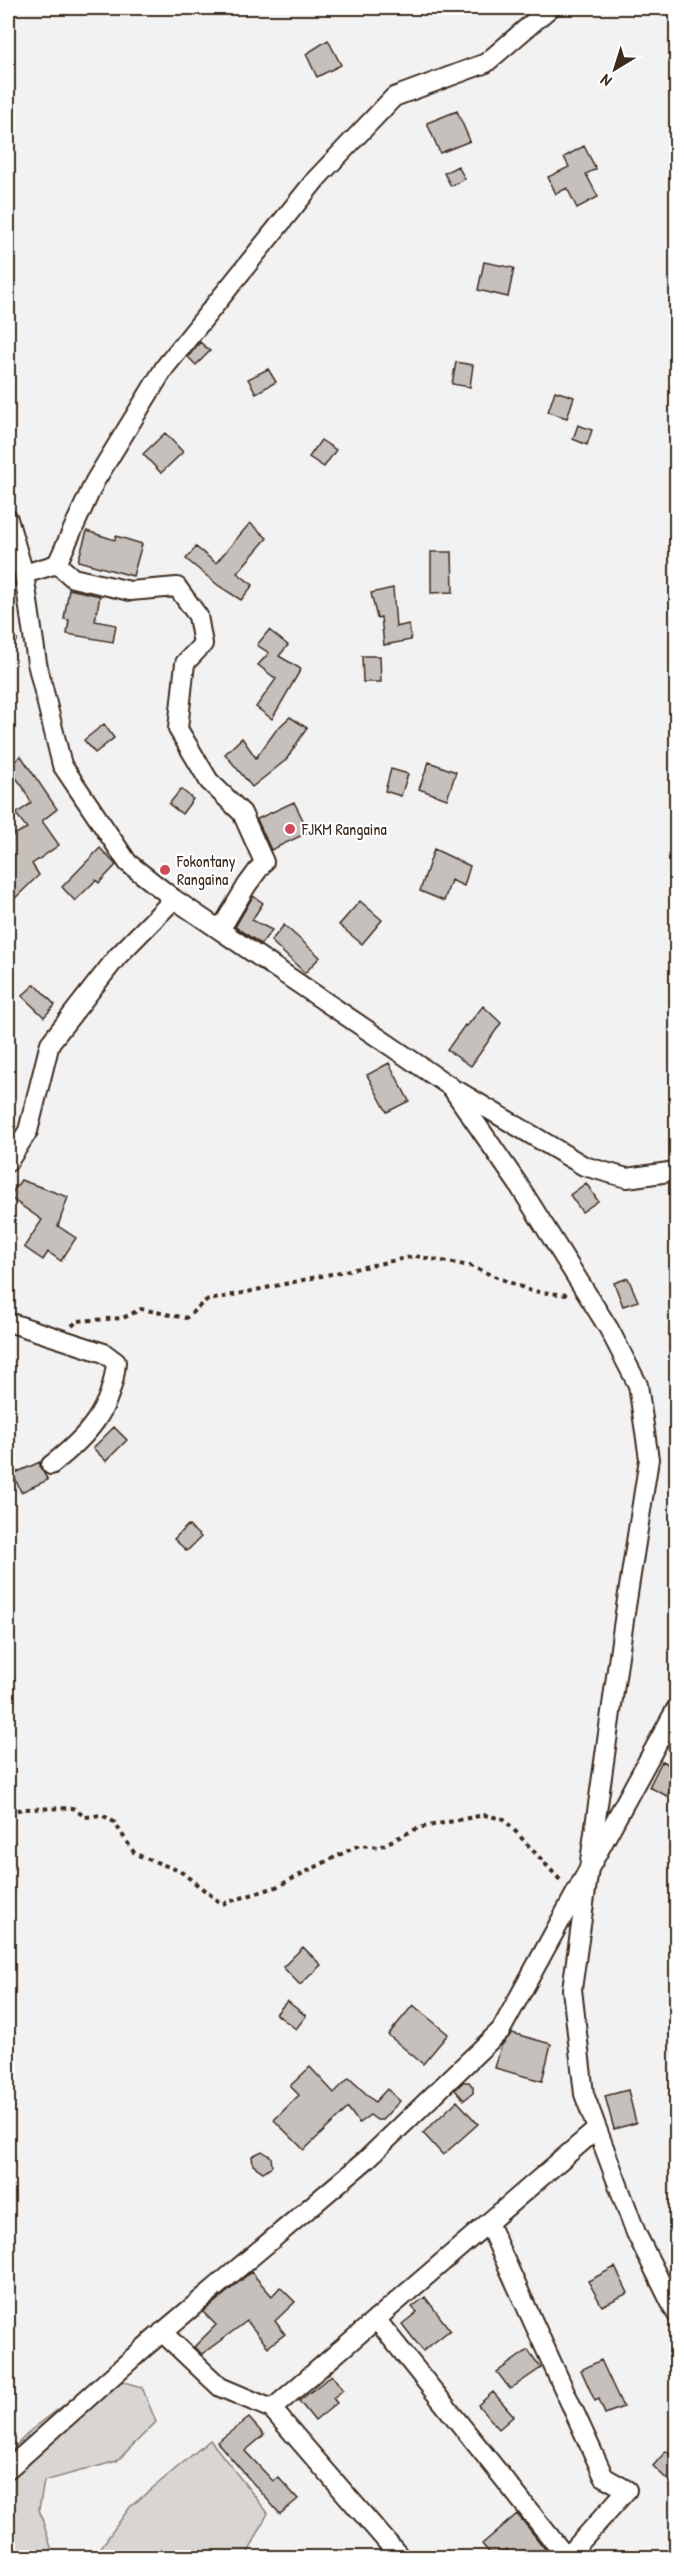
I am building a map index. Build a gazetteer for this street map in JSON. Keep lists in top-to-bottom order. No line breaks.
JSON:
{"places":["FJKM Rangaina","Fokontany Rangaina"],"north":"bottom left"}
